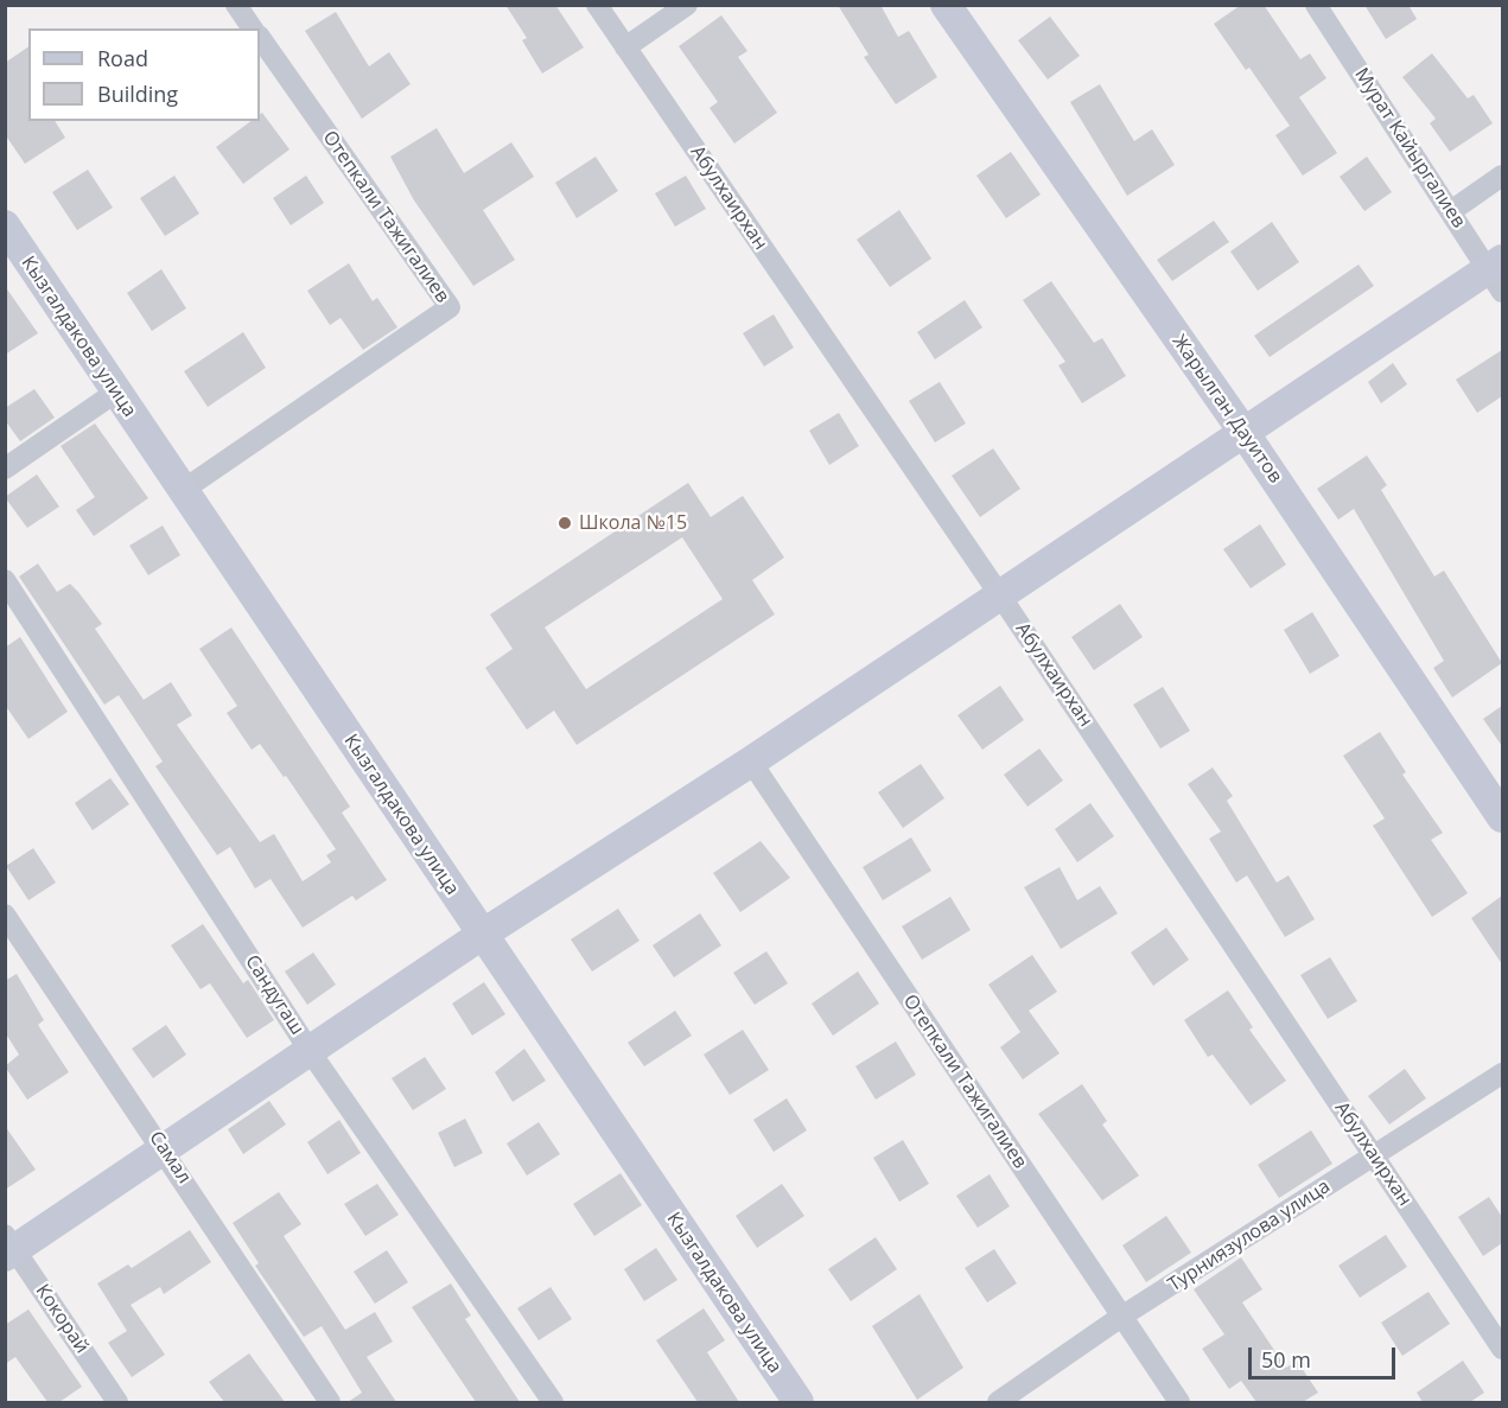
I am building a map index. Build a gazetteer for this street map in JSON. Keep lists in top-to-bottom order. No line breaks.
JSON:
{"streets":{"street":["Мурат Кайыргалиев","Абулхаирхан","Отепкали Тажигалиев","Кызгалдакова улица","Жарылган Дауитов","Сандугаш","Самал","Турниязулова улица","Кокорай"]},"crossings":[["Абулхаирхан","Турниязулова улица"],["Отепкали Тажигалиев","Кызгалдакова улица"],["Отепкали Тажигалиев","Турниязулова улица"]],"places":["Школа №15"],"legend":["Road","Building"],"scale_bar":"50 m"}
